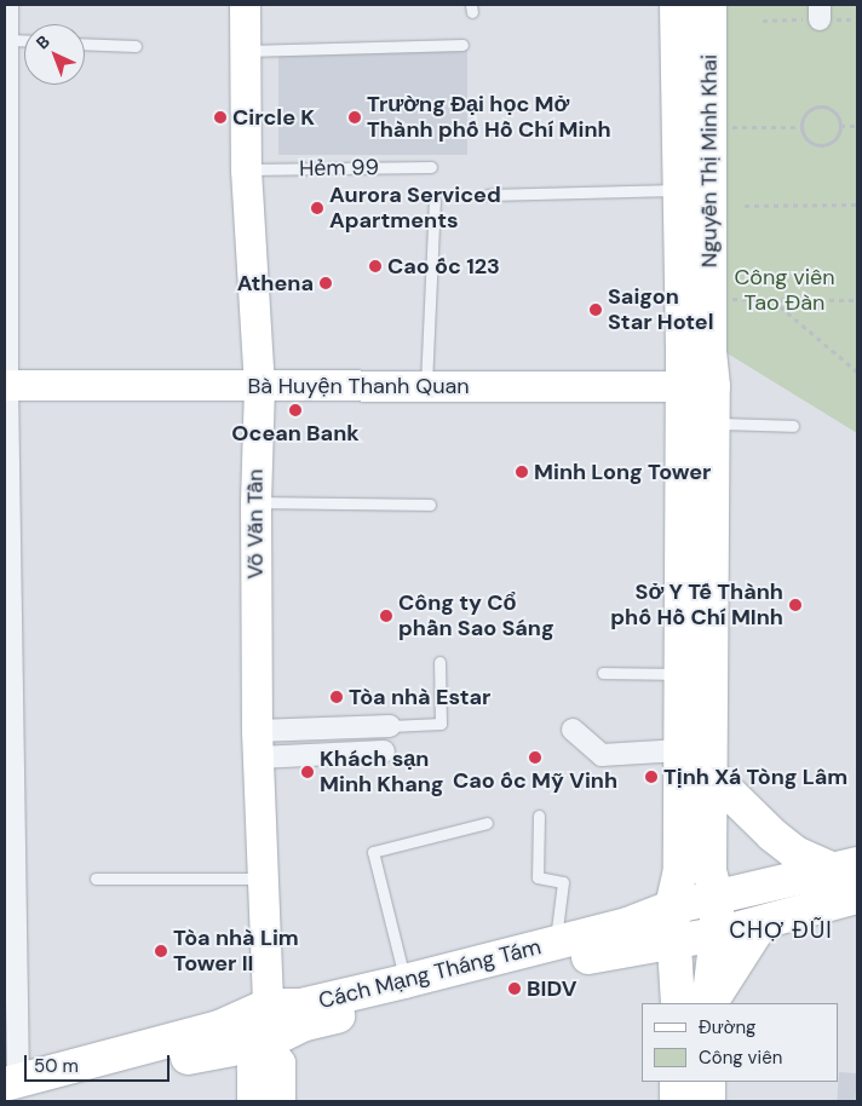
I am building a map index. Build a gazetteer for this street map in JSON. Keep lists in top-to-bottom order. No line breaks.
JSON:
{"streets":{"main road":["Nguyễn Thị Minh Khai","Bà Huyện Thanh Quan","Võ Văn Tần","Cách Mạng Tháng Tám"],"lane":["Hẻm 99"]},"crossings":[["Nguyễn Thị Minh Khai","Bà Huyện Thanh Quan"],["Nguyễn Thị Minh Khai","Cách Mạng Tháng Tám"],["Hẻm 99","Võ Văn Tần"],["Bà Huyện Thanh Quan","Võ Văn Tần"],["Võ Văn Tần","Cách Mạng Tháng Tám"]],"districts":["CHỢ ĐŨI"],"parks":["Công viên Tao Đàn"],"places":["Circle K","Trường Đại học Mở Thành phố Hồ Chí Minh","Aurora Serviced Apartments","Cao ốc 123","Athena","Saigon Star Hotel","Ocean Bank","Minh Long Tower","Sở Y Tế Thành phố Hồ Chí MInh","Công ty Cổ phần Sao Sáng","Tòa nhà Estar","Cao ốc Mỹ Vinh","Khách sạn Minh Khang","Tịnh Xá Tòng Lâm","Tòa nhà Lim Tower II","BIDV"],"legend":["Đường","Công viên"],"scale_bar":"50 m","north":"top left"}
